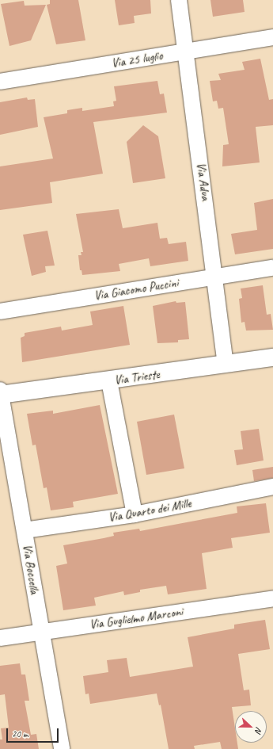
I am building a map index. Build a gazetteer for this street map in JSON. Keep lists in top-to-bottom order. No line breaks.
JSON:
{"streets":{"street":["Via 25 luglio","Via Adua","Via Giacomo Puccini","Via Trieste","Via Quarto dei Mille","Via Boccella","Via Guglielmo Marconi"]},"crossings":[["Via 25 luglio","Via Adua"],["Via Adua","Via Giacomo Puccini"],["Via Adua","Via Trieste"],["Via Trieste","Via Boccella"],["Via Quarto dei Mille","Via Boccella"],["Via Boccella","Via Guglielmo Marconi"]],"scale_bar":"20 m","north":"right"}
